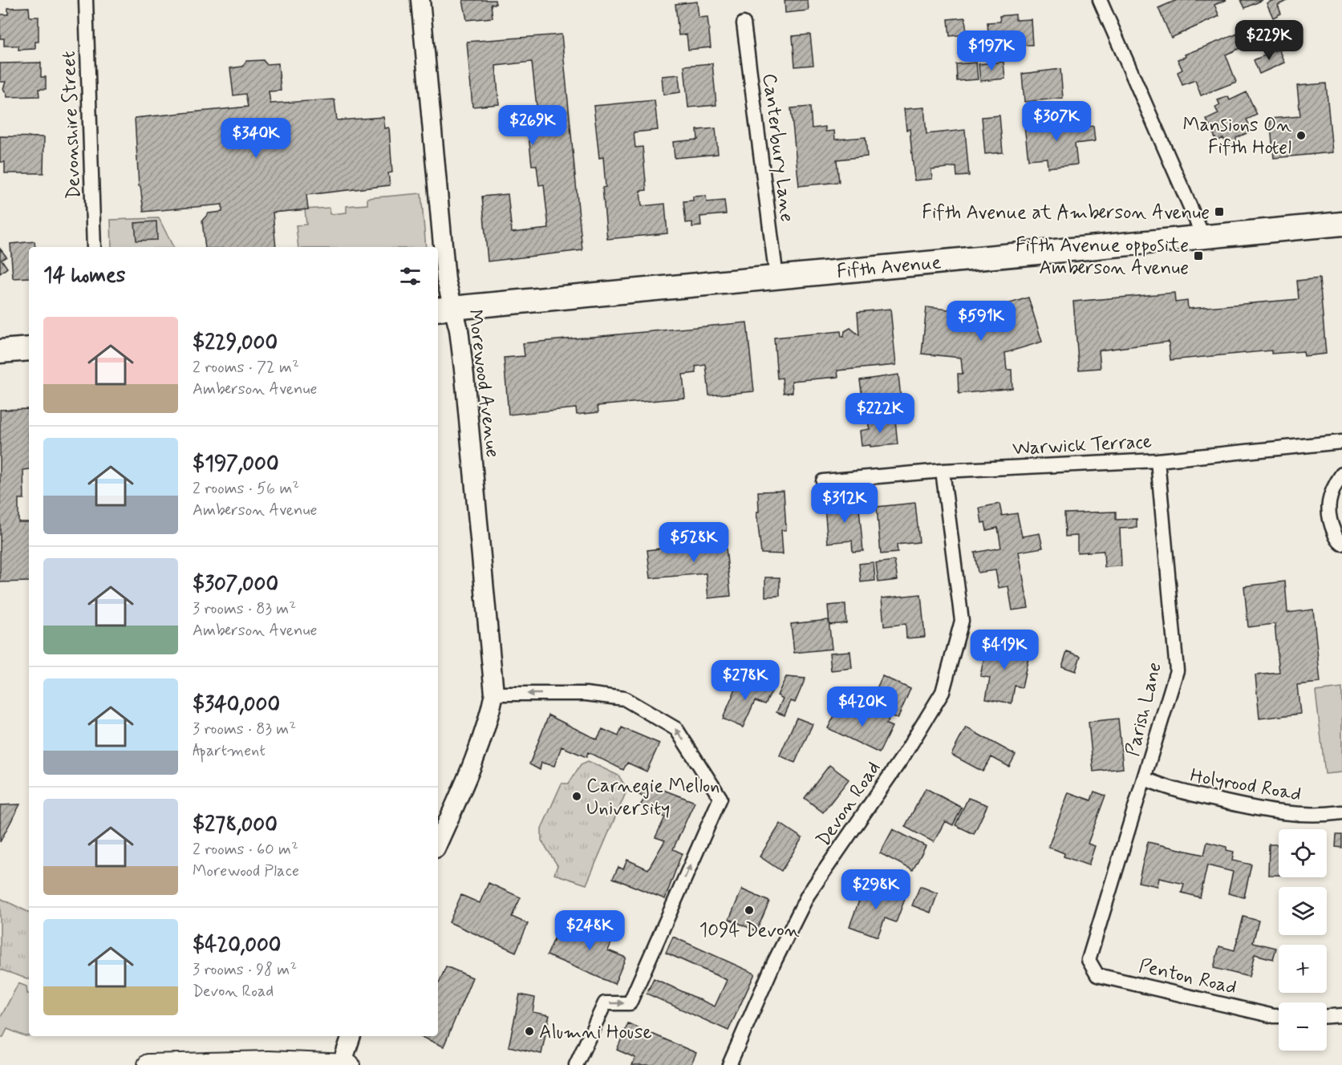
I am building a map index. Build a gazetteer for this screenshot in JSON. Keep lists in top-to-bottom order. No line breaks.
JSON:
{"streets":{"highway":["Fifth Avenue"],"main road":["Morewood Avenue"],"street":["Devonshire Street","Canterbury Lane","Warwick Terrace","Parish Lane","Holyrood Road","Devon Road","Penton Road"]},"crossings":[["Canterbury Lane","Fifth Avenue"],["Fifth Avenue","Morewood Avenue"],["Warwick Terrace","Parish Lane"],["Warwick Terrace","Devon Road"],["Parish Lane","Holyrood Road"],["Parish Lane","Penton Road"]],"places":{"other":["Mansions On Fifth Hotel","Carnegie Mellon University","1094 Devon","Alumni House"],"transit":["Fifth Avenue at Amberson Avenue","Fifth Avenue opposite Amberson Avenue"]},"page":{"price":["$229K","$197K","$307K","$269K","$340K","$591K","$222K","$312K","$528K","$419K","$278K","$420K","$298K","$248K"],"heading":"14 homes","list":[{"name":"$229,000","note":"2 rooms · 72 m² · Amberson Avenue"},{"name":"$197,000","note":"2 rooms · 56 m² · Amberson Avenue"},{"name":"$307,000","note":"3 rooms · 83 m² · Amberson Avenue"},{"name":"$340,000","note":"3 rooms · 83 m² · Apartment"},{"name":"$278,000","note":"2 rooms · 60 m² · Morewood Place"},{"name":"$420,000","note":"3 rooms · 98 m² · Devon Road"}],"map_buttons":["+","−"]}}
